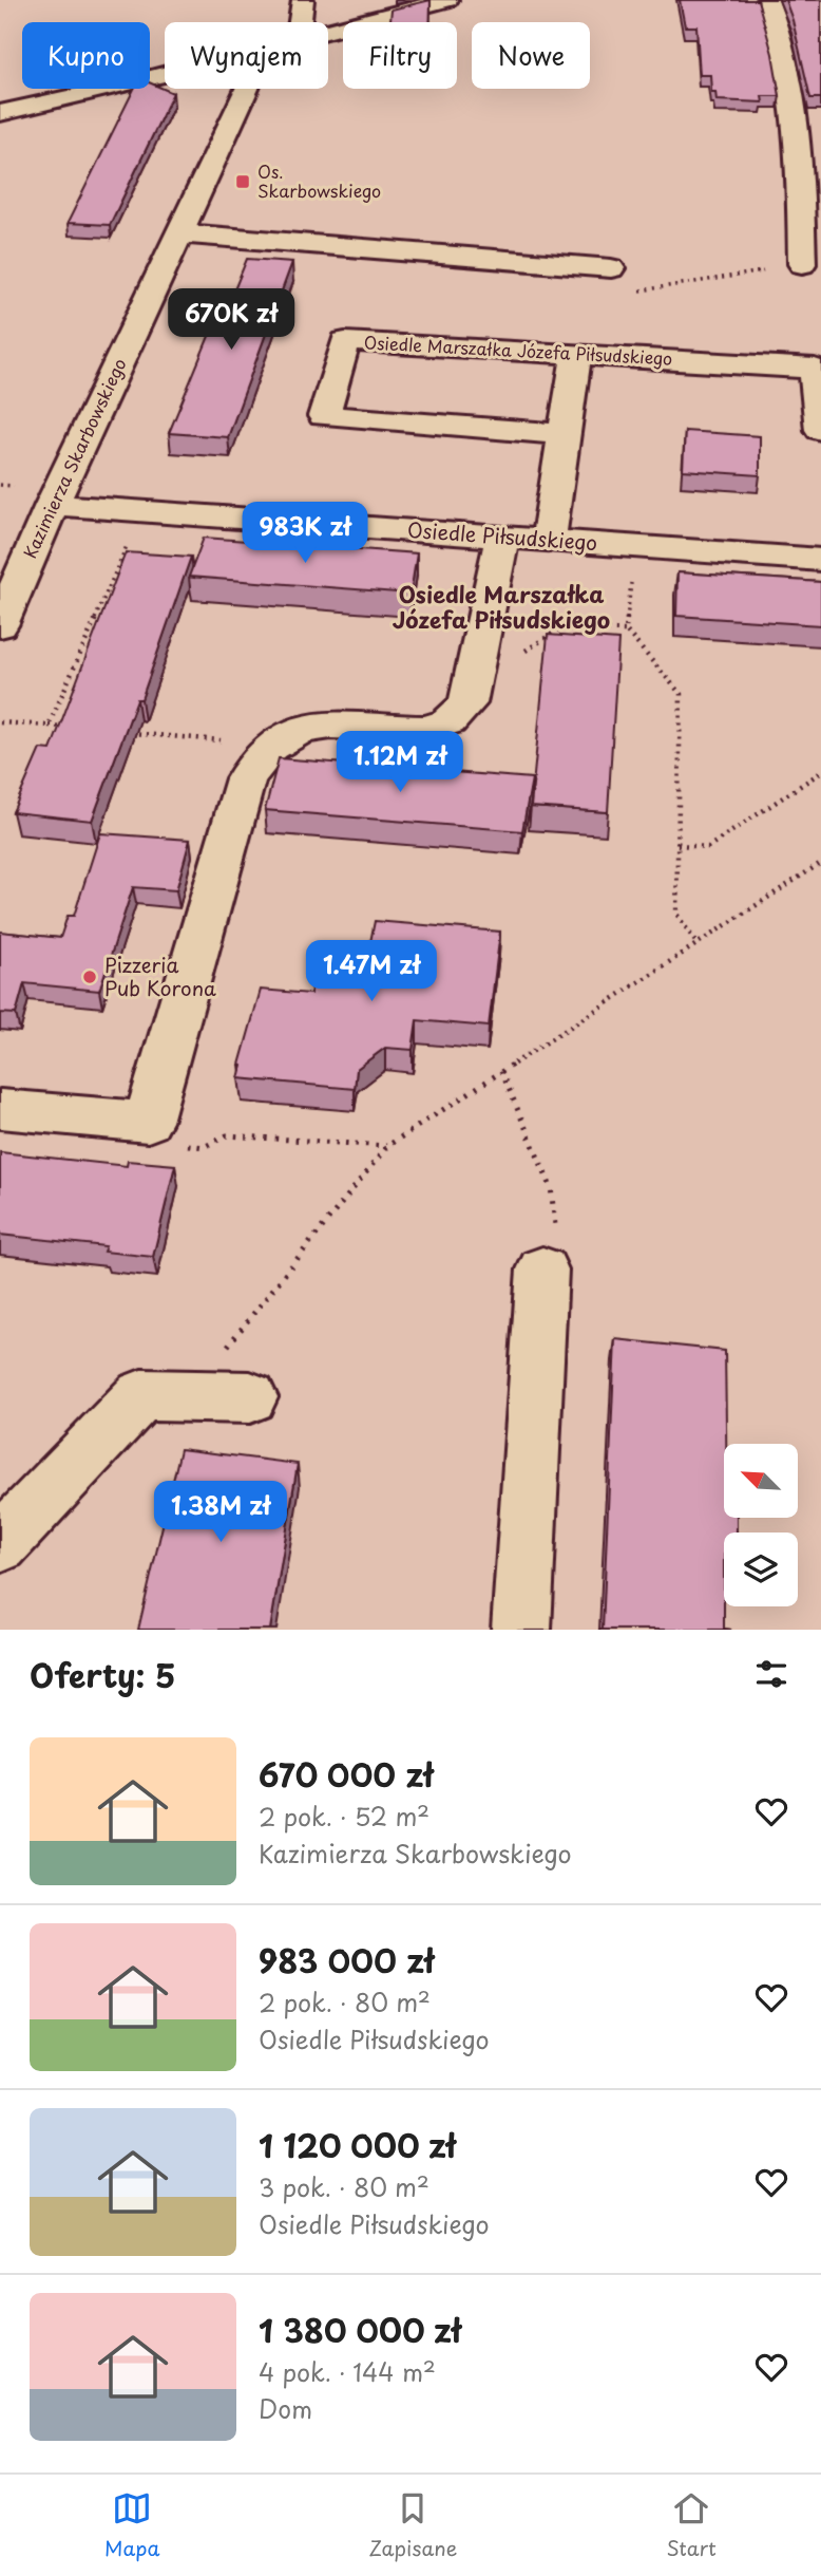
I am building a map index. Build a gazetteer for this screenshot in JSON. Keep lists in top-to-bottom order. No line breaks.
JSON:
{"streets":{"street":["Osiedle Marszałka Józefa Piłsudskiego","Kazimierza Skarbowskiego","Osiedle Piłsudskiego"]},"crossings":[["Kazimierza Skarbowskiego","Osiedle Piłsudskiego"]],"districts":["Osiedle Marszałka Józefa Piłsudskiego"],"places":{"transit":["Os. Skarbowskiego"],"other":["Pizzeria Pub Korona"]},"north":"top left","page":{"chip":["Kupno","Wynajem","Filtry","Nowe"],"price":["670K zł","983K zł","1.12M zł","1.47M zł","1.38M zł"],"heading":"Oferty: 5","list":[{"name":"670 000 zł","note":"2 pok. · 52 m² · Kazimierza Skarbowskiego"},{"name":"983 000 zł","note":"2 pok. · 80 m² · Osiedle Piłsudskiego"},{"name":"1 120 000 zł","note":"3 pok. · 80 m² · Osiedle Piłsudskiego"},{"name":"1 380 000 zł","note":"4 pok. · 144 m² · Dom"}],"tabs":["Mapa","Zapisane","Start"]}}
